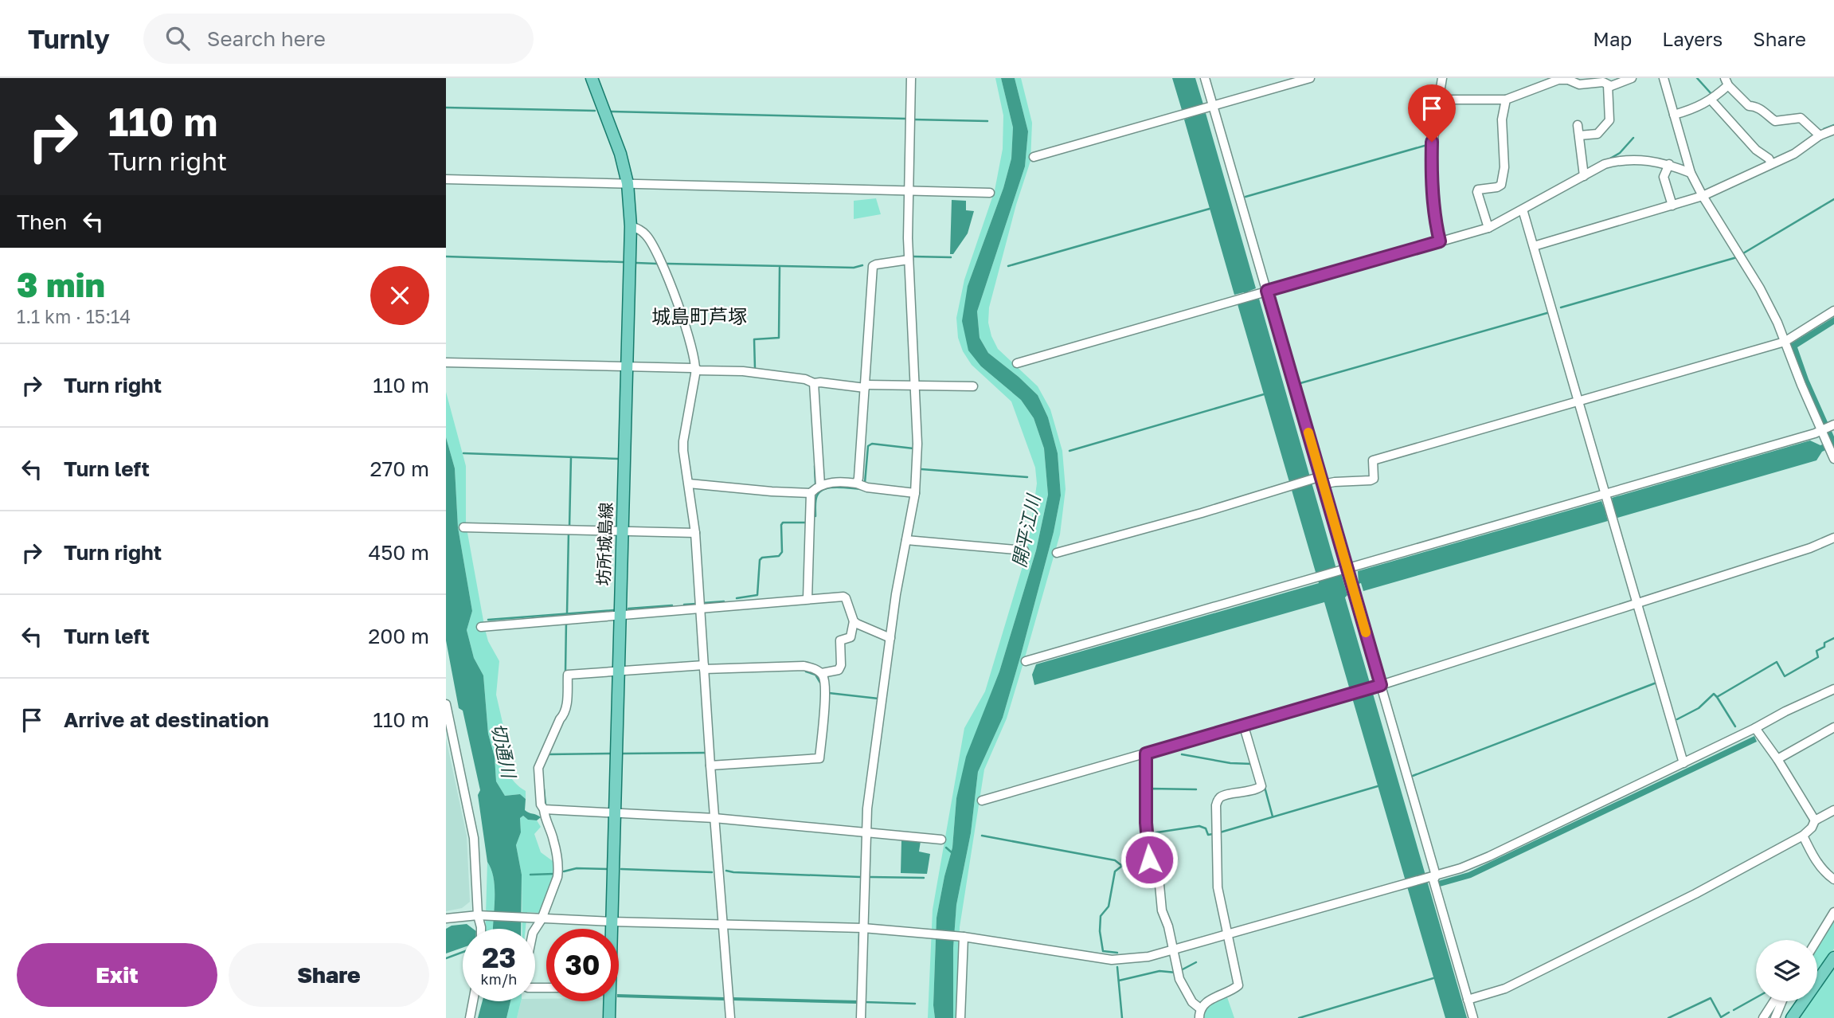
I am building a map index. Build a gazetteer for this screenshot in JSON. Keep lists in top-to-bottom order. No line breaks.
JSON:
{"streets":{"main road":["坊所城島線"]},"districts":["城島町芦塚"],"water":["開平江川","切通川"],"page":{"header":"Turnly","search":"Search here","nav":["Map","Layers","Share"],"turn":["110 m","Turn right"],"then":"Then","heading":["3 min","1.1 km · 15:14"],"list":[{"name":"Turn right","value":"110 m"},{"name":"Turn left","value":"270 m"},{"name":"Turn right","value":"450 m"},{"name":"Turn left","value":"200 m"},{"name":"Arrive at destination","value":"110 m"}],"speed":"23 km/h","limit":"30","buttons":["Exit","Share"]}}
